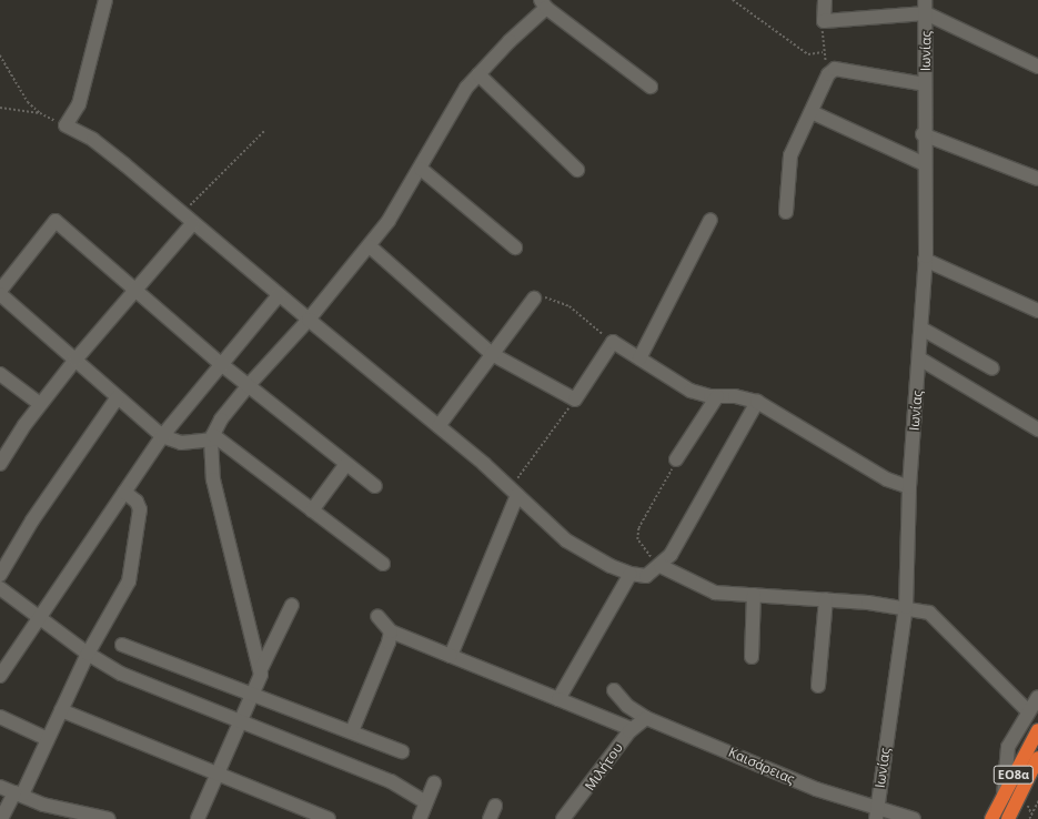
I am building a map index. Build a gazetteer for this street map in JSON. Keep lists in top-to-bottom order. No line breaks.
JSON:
{"streets":{"highway":["ΕΟ8α"],"street":["Ιωνίας","Καισάρειας","Μιλήτου"]},"crossings":[["Ιωνίας","Καισάρειας"],["Καισάρειας","Μιλήτου"]]}
